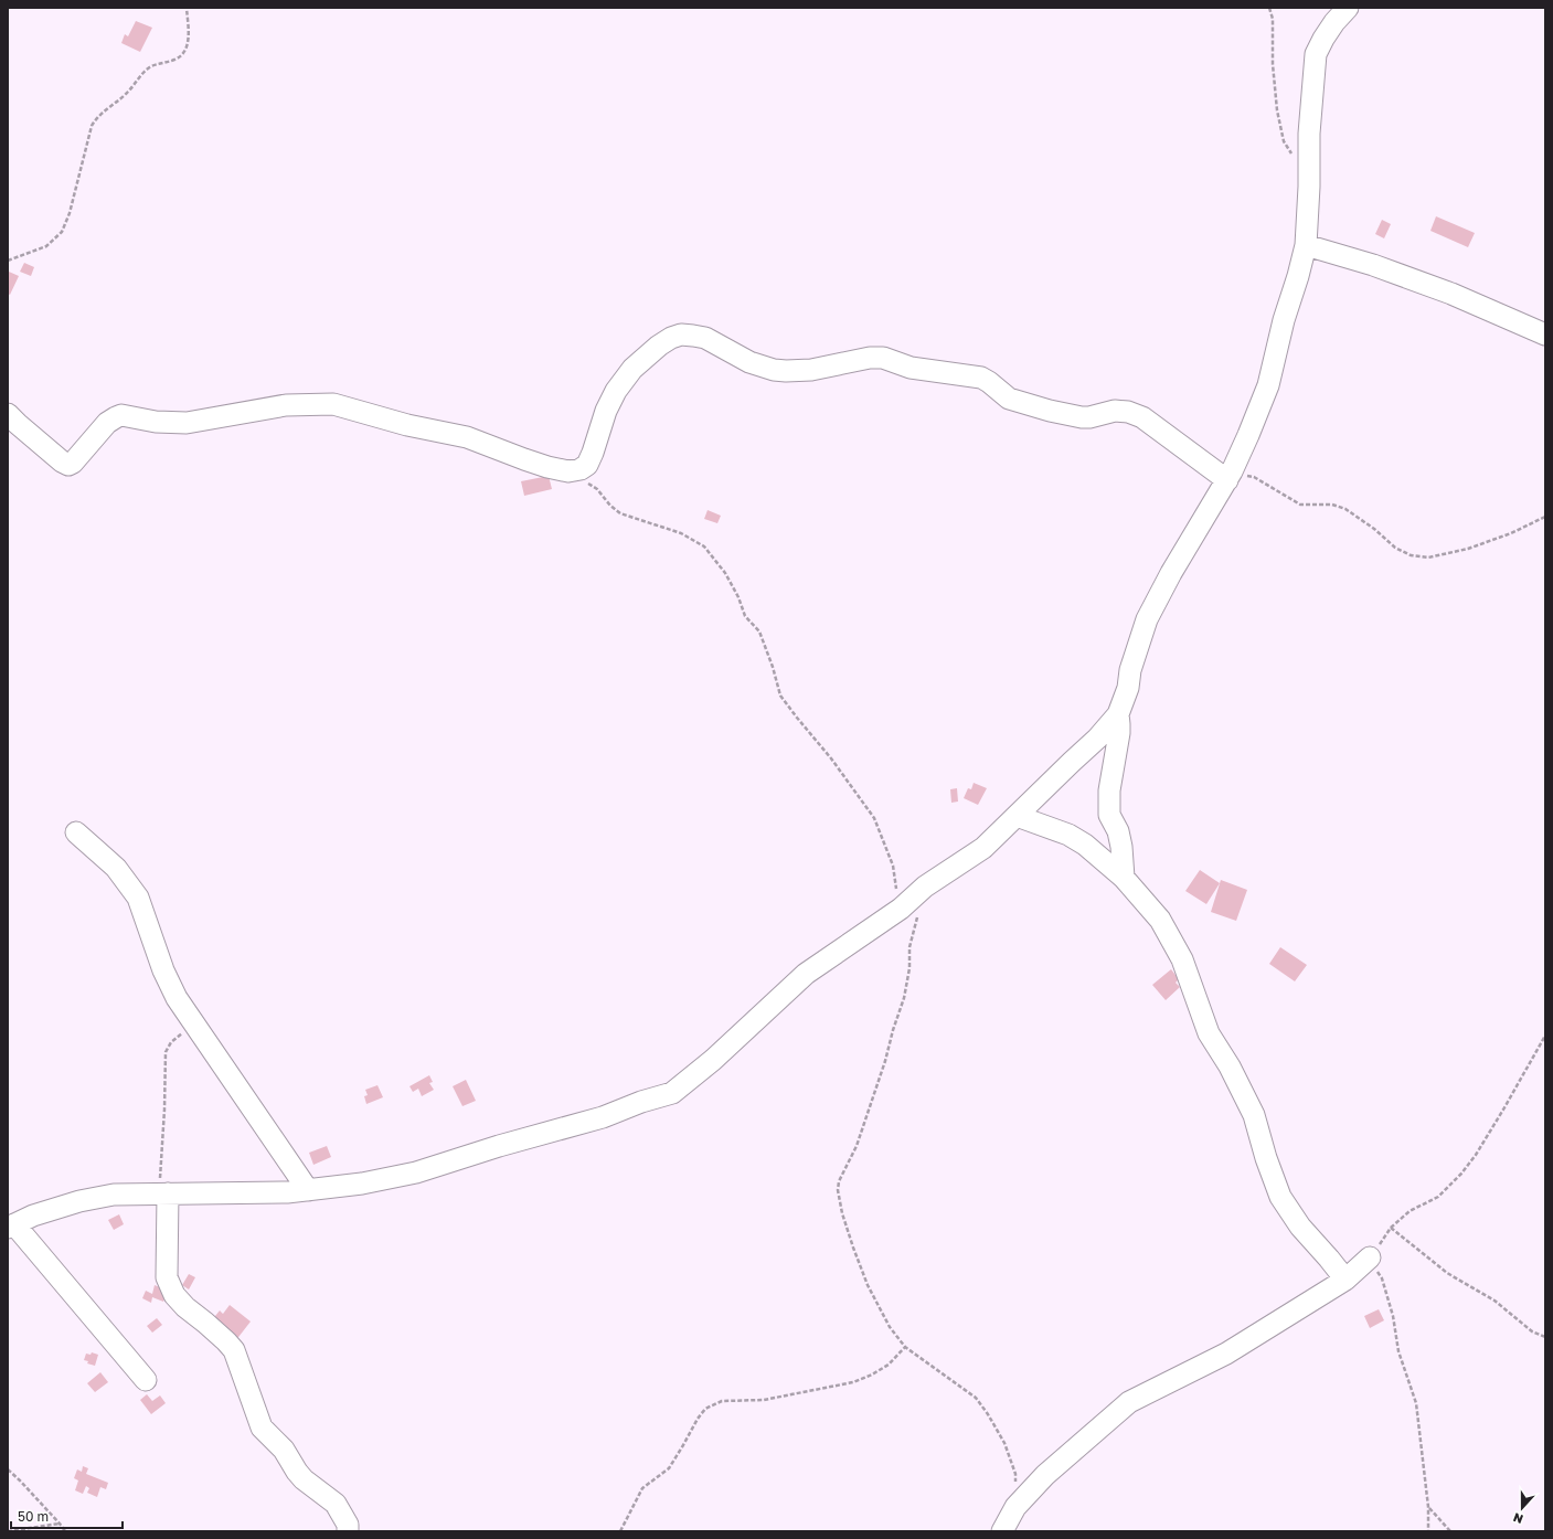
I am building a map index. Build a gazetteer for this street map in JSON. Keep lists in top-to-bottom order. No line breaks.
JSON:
{"scale_bar":"50 m","north":"bottom"}
